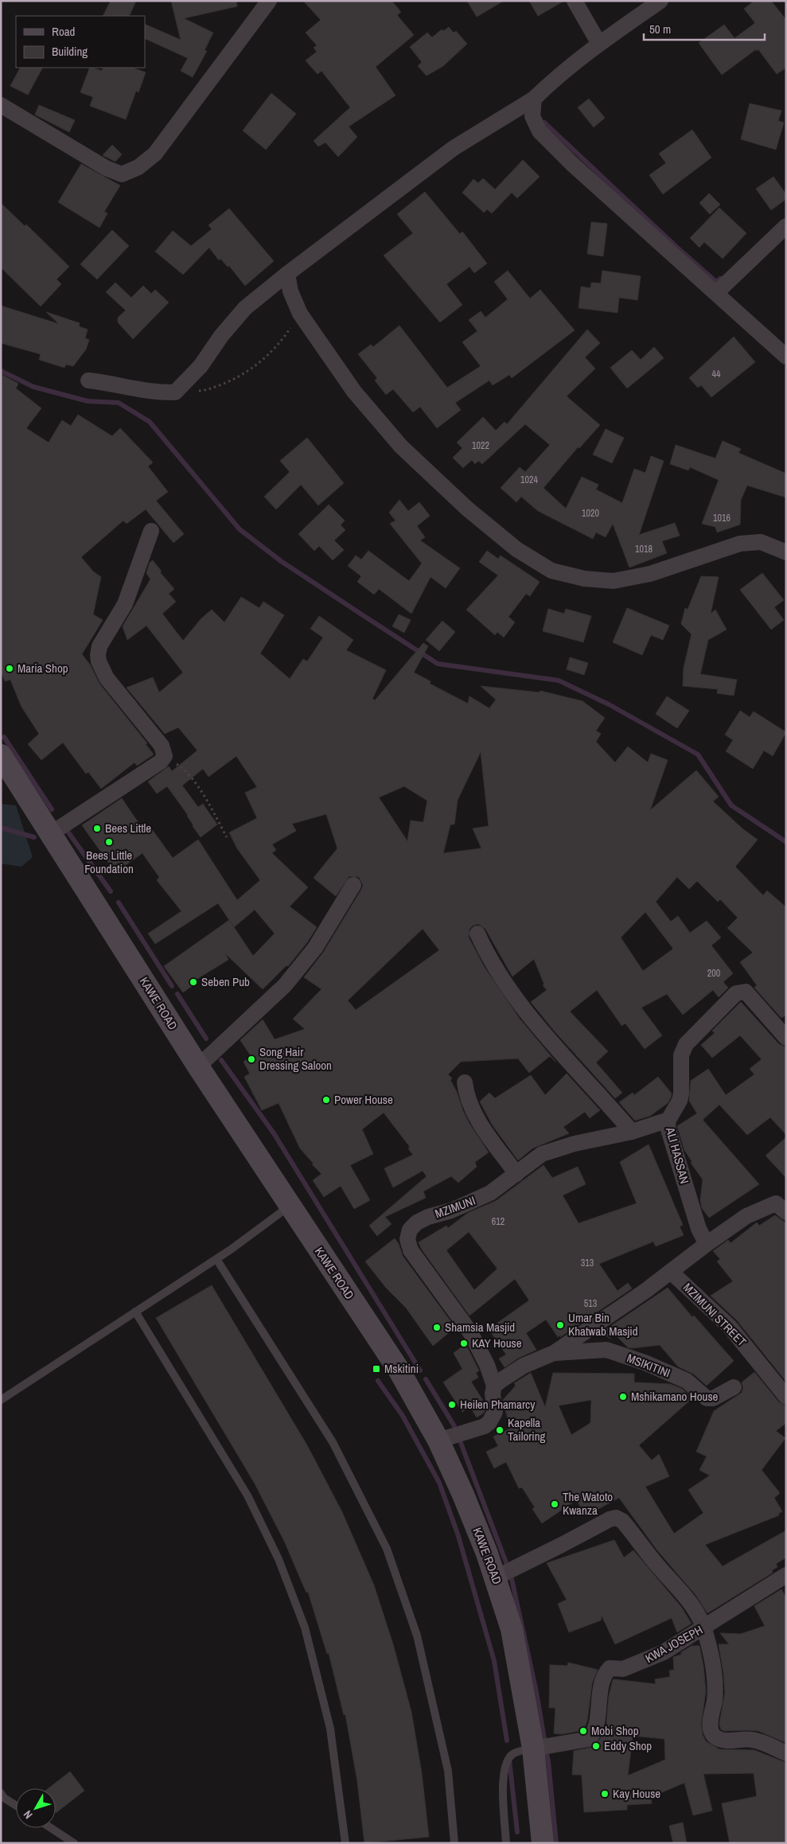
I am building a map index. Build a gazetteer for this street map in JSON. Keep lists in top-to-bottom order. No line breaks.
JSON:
{"streets":{"main road":["KAWE ROAD"],"street":["ALI HASSAN","MZIMUNI","MZIMUNI STREET","MSIKITINI","KWA JOSEPH"]},"crossings":[["KAWE ROAD","KWA JOSEPH"],["ALI HASSAN","MZIMUNI"],["ALI HASSAN","MSIKITINI"],["MZIMUNI","MSIKITINI"],["MZIMUNI STREET","MSIKITINI"]],"places":{"other":["Maria Shop","Bees Little","Bees Little Foundation","Seben Pub","Song Hair Dressing Saloon","Power House","Umar Bin Khatwab Masjid","Shamsia Masjid","KAY House","Mshikamano House","Heilen Phamarcy","Kapella Tailoring","The Watoto Kwanza","Mobi Shop","Eddy Shop","Kay House"],"transit":["Mskitini"]},"house_numbers":["44","1022","1024","1020","1016","1018","200","612","313","513"],"legend":["Road","Building"],"scale_bar":"50 m","north":"bottom left"}
